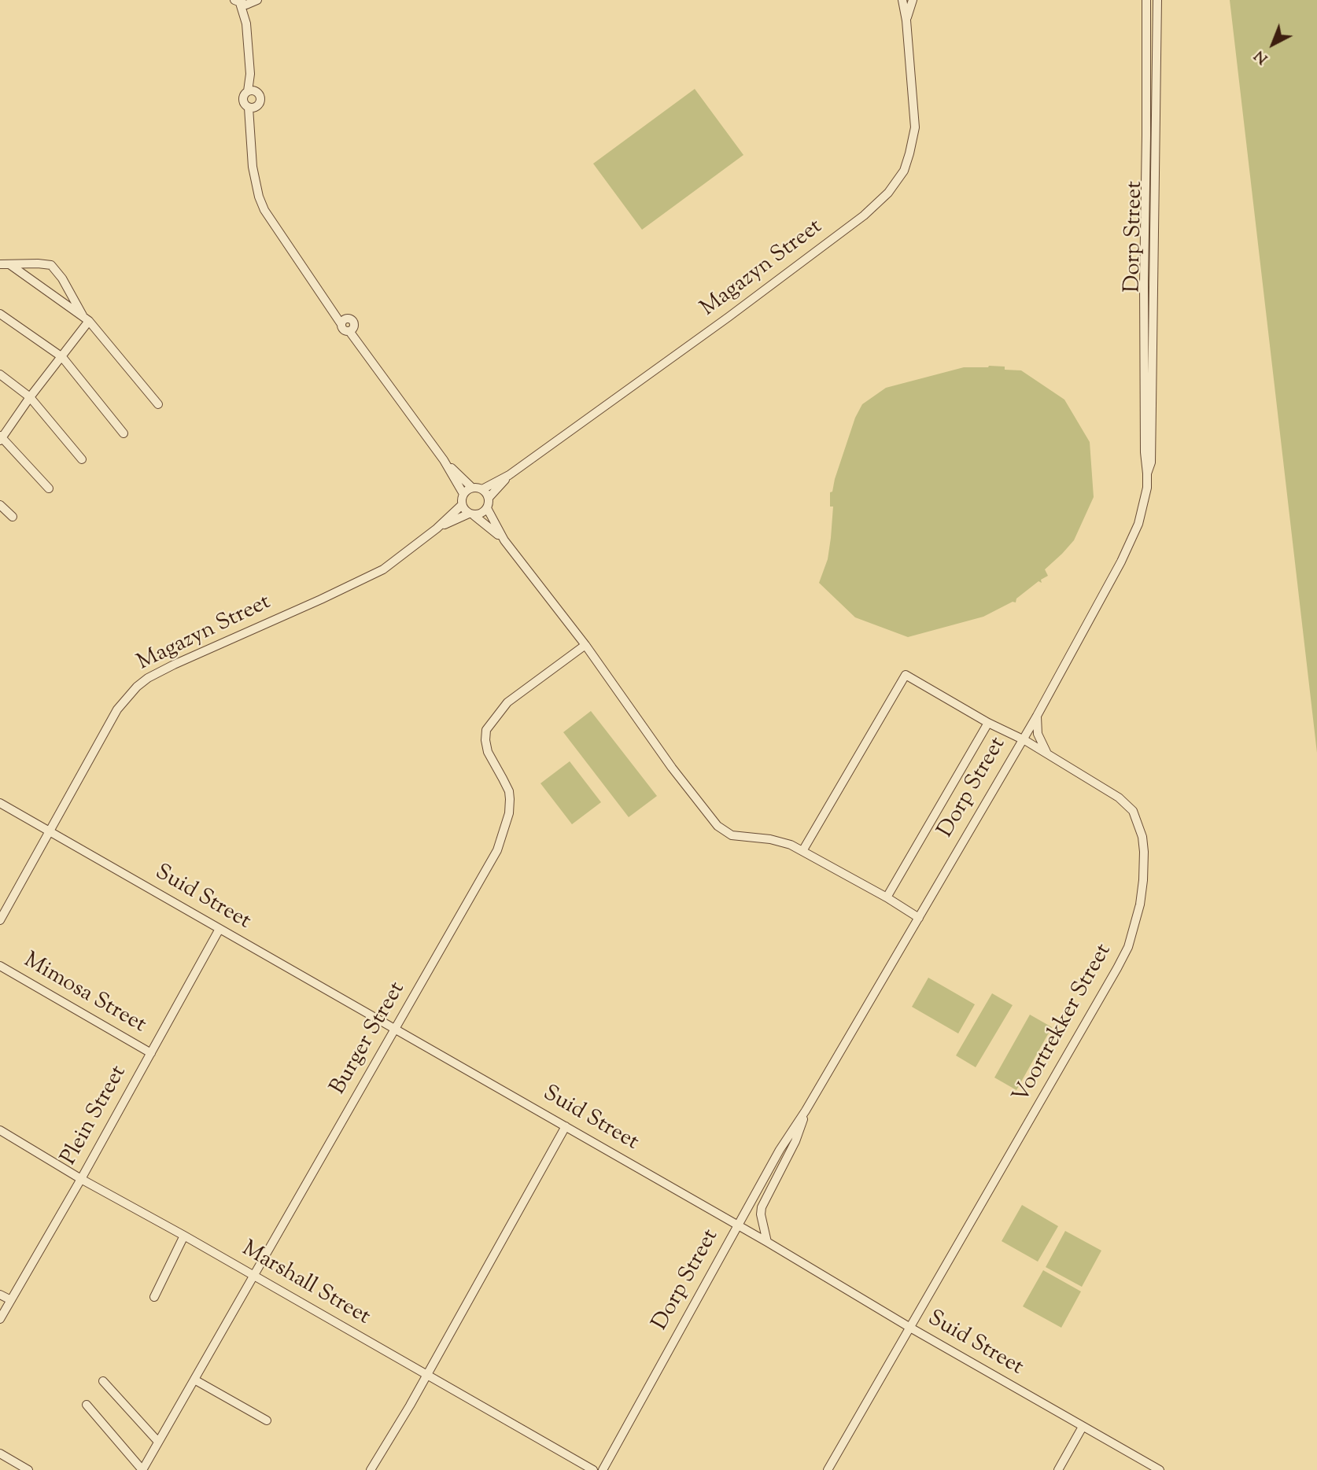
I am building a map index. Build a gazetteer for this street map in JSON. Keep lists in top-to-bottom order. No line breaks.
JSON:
{"streets":{"street":["Dorp Street","Magazyn Street","Suid Street","Mimosa Street","Voortrekker Street","Burger Street","Plein Street","Marshall Street"]},"crossings":[["Dorp Street","Suid Street"],["Dorp Street","Voortrekker Street"],["Magazyn Street","Suid Street"],["Suid Street","Voortrekker Street"],["Suid Street","Burger Street"],["Suid Street","Plein Street"],["Mimosa Street","Plein Street"],["Burger Street","Marshall Street"],["Plein Street","Marshall Street"]],"north":"bottom left"}
